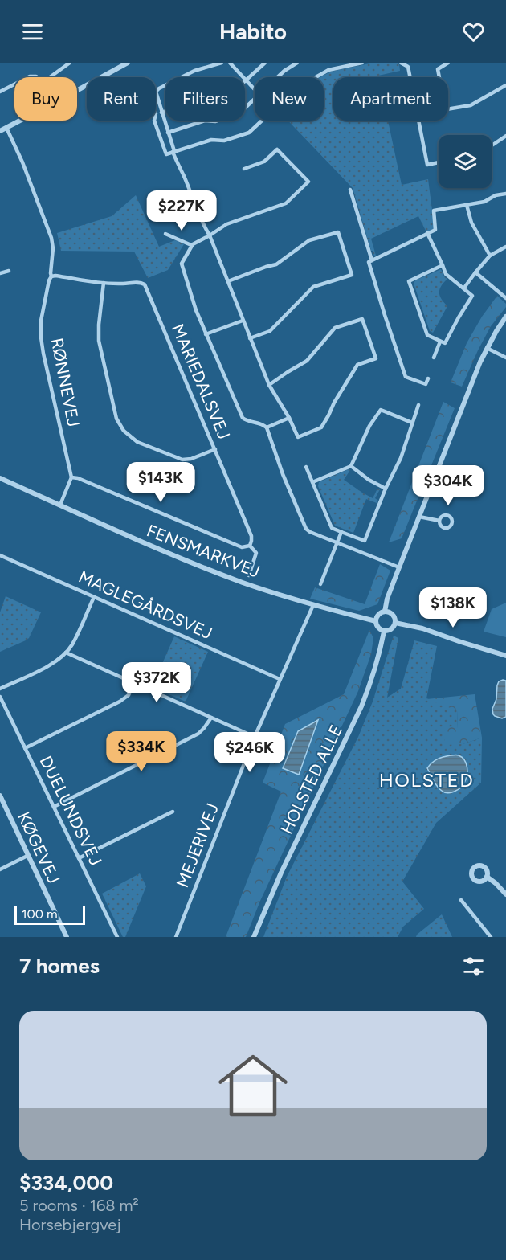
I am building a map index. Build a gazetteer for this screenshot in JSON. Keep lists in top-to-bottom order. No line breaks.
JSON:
{"streets":{"street":["MARIEDALSVEJ","RØNNEVEJ","FENSMARKVEJ","MAGLEGÅRDSVEJ","HOLSTED ALLE","DUELUNDSVEJ","MEJERIVEJ","KØGEVEJ"]},"crossings":[["MARIEDALSVEJ","RØNNEVEJ"],["FENSMARKVEJ","HOLSTED ALLE"],["FENSMARKVEJ","MEJERIVEJ"],["MAGLEGÅRDSVEJ","MEJERIVEJ"]],"districts":["HOLSTED"],"scale_bar":"100 m","page":{"header":"Habito","chip":["Buy","Rent","Filters","New","Apartment"],"price":["$227K","$143K","$304K","$138K","$372K","$334K","$246K"],"scale":"100 m","heading":"7 homes","list":[{"name":"$334,000","note":"5 rooms · 168 m² · Horsebjergvej"}]}}
